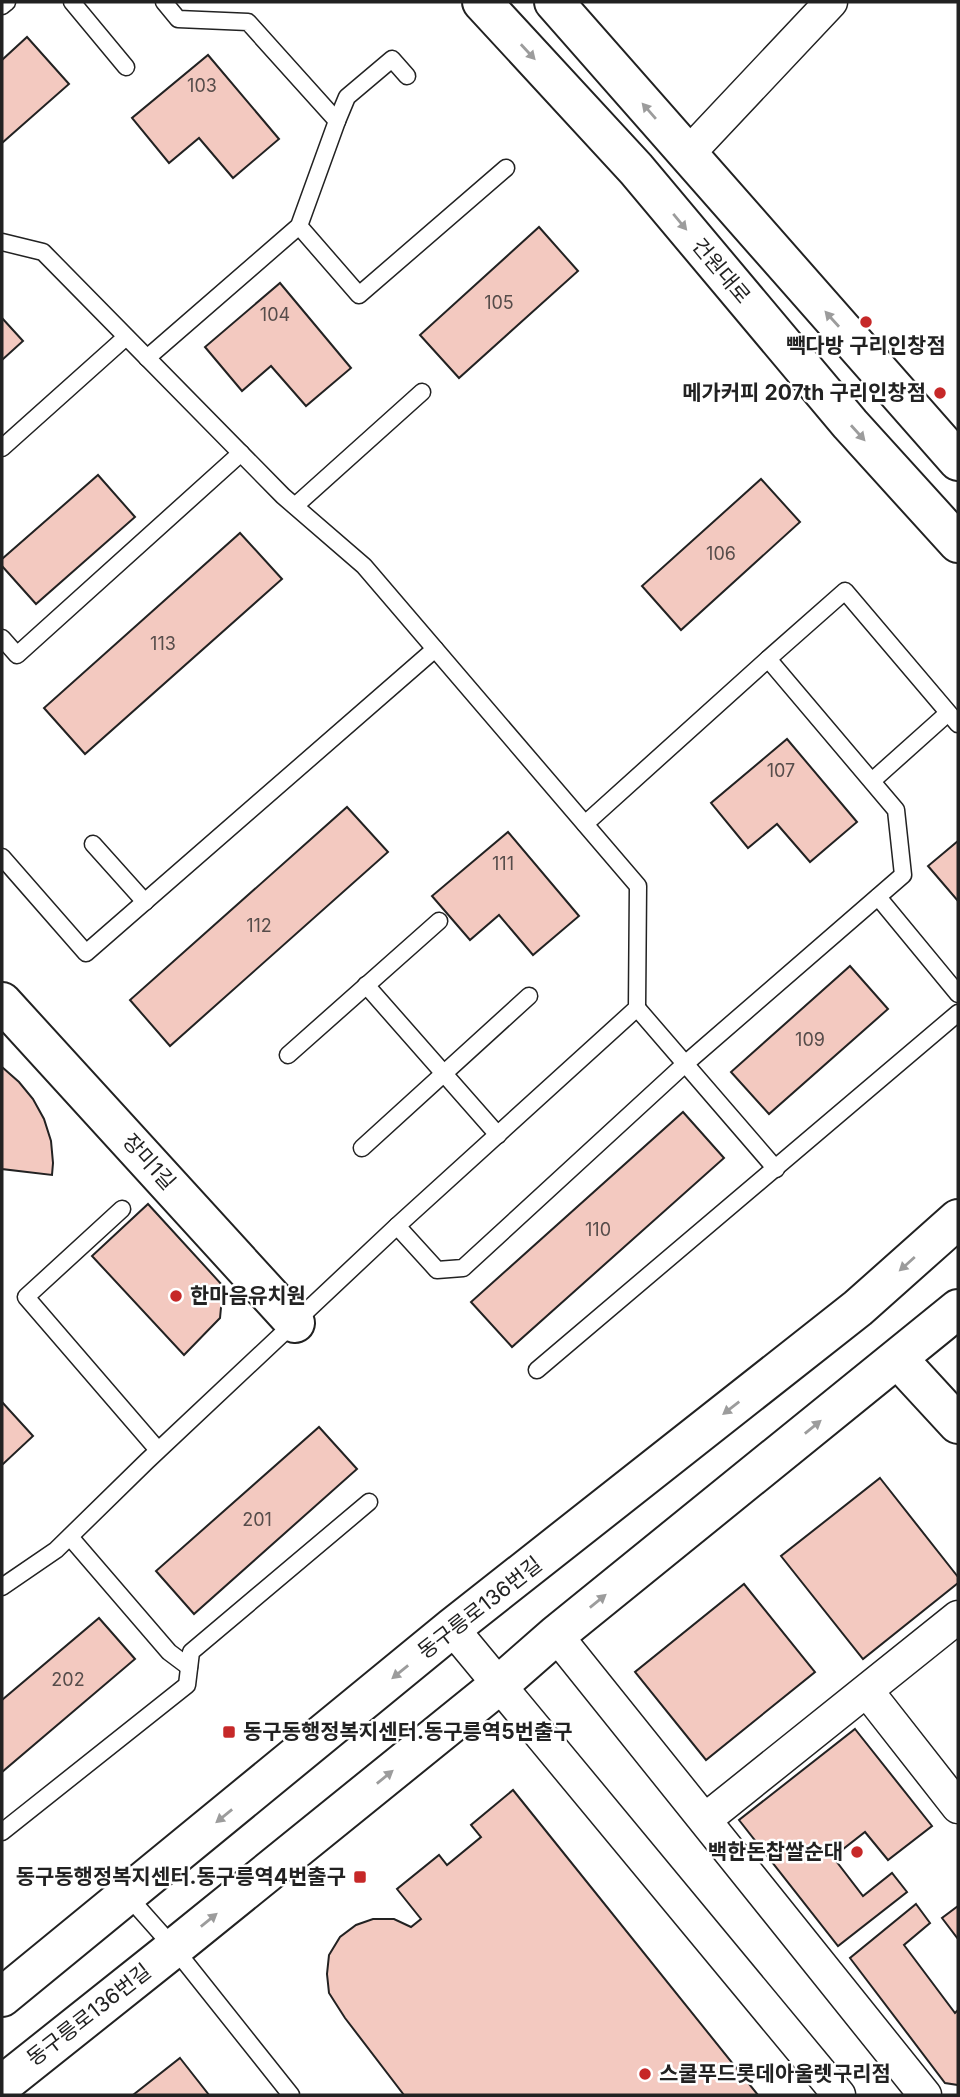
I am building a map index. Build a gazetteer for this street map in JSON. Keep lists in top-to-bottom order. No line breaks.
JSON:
{"streets":{"street":["건원대로","장미1길","동구릉로136번길"]},"places":{"other":["빽다방 구리인창점","메가커피 207th 구리인창점","한마음유치원","백한돈찹쌀순대","스쿨푸드롯데아울렛구리점"],"transit":["동구동행정복지센터.동구릉역5번출구","동구동행정복지센터.동구릉역4번출구"]},"house_numbers":["103","105","104","106","113","107","111","112","109","110","201","202"]}
